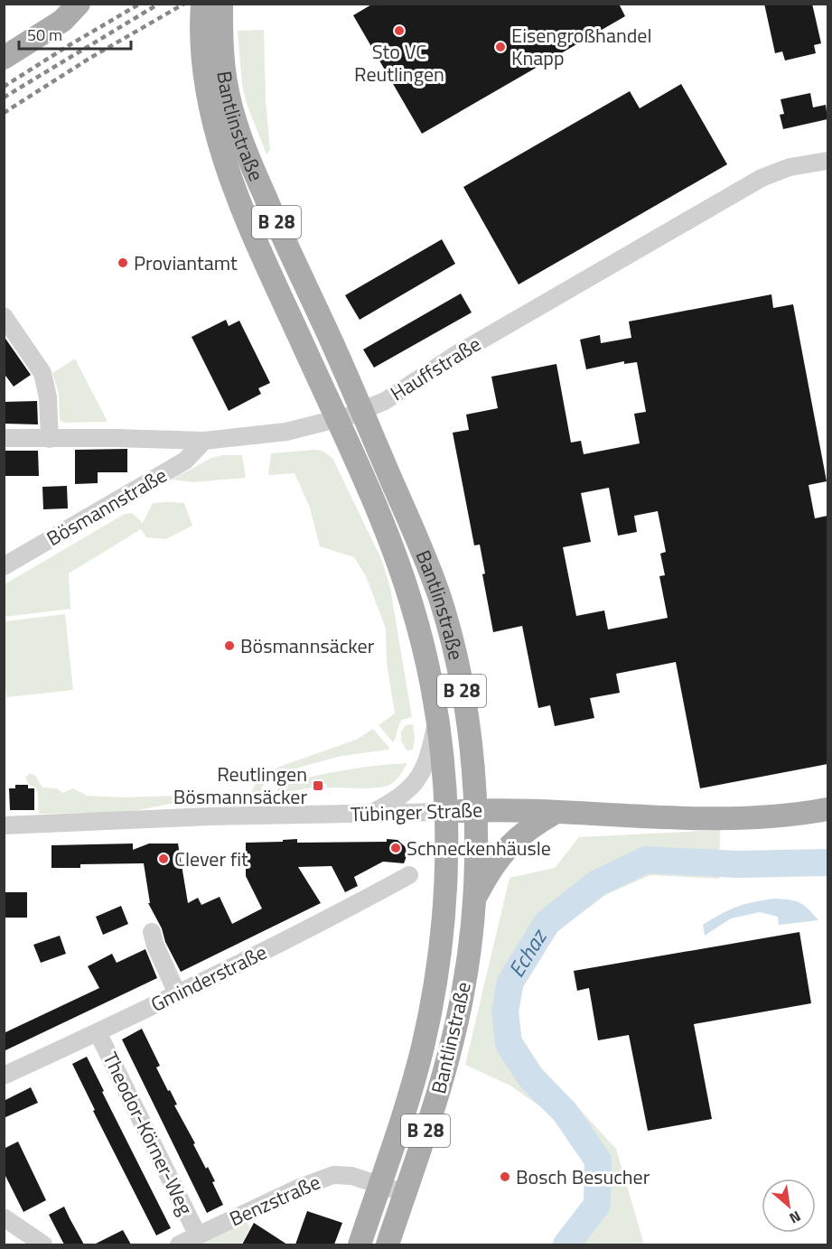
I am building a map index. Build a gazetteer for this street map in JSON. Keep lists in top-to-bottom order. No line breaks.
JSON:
{"streets":{"main road":["Bantlinstraße","B 28","Tübinger Straße"],"street":["Hauffstraße","Bösmannstraße","Gminderstraße","Theodor-Körner-Weg","Benzstraße"]},"crossings":[["Bantlinstraße","Hauffstraße"],["Bantlinstraße","Tübinger Straße"],["Bantlinstraße","Benzstraße"],["Hauffstraße","Bösmannstraße"],["Gminderstraße","Theodor-Körner-Weg"],["Theodor-Körner-Weg","Benzstraße"]],"water":["Echaz"],"places":{"other":["Sto VC Reutlingen","Eisengroßhandel Knapp","Proviantamt","Bösmannsäcker","Schneckenhäusle","Clever fit","Bosch Besucher"],"transit":["Reutlingen Bösmannsäcker"]},"scale_bar":"50 m","north":"bottom right"}
